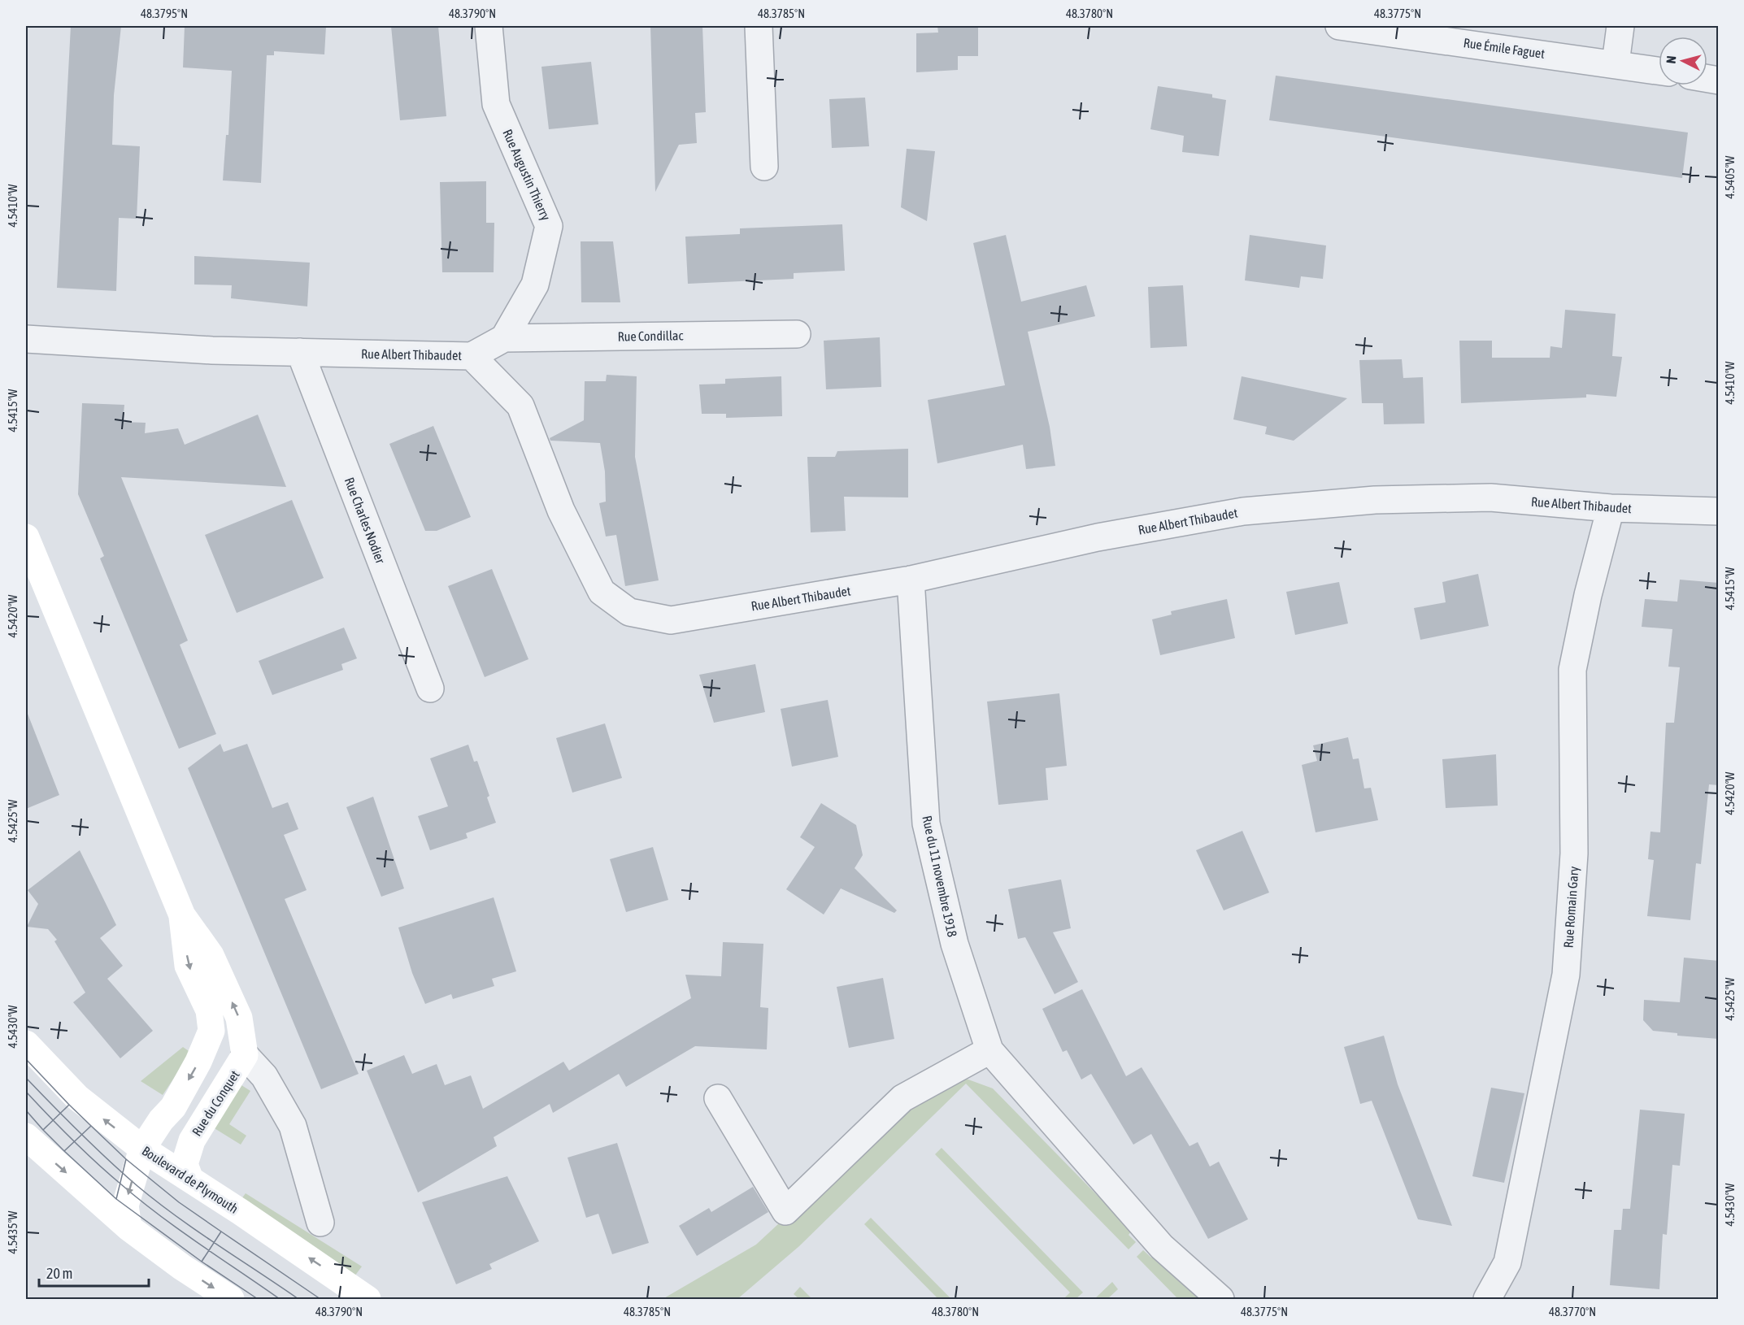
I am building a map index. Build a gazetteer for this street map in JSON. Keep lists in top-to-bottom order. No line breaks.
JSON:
{"streets":{"main road":["Rue du Conquet","Boulevard de Plymouth"],"street":["Rue Émile Faguet","Rue Augustin Thierry","Rue Condillac","Rue Albert Thibaudet","Rue Charles Nodier","Rue du 11 novembre 1918","Rue Romain Gary"]},"crossings":[["Rue Augustin Thierry","Rue Condillac"],["Rue Albert Thibaudet","Rue Charles Nodier"],["Rue Albert Thibaudet","Rue du 11 novembre 1918"],["Rue Albert Thibaudet","Rue Romain Gary"],["Rue du Conquet","Boulevard de Plymouth"]],"scale_bar":"20 m","north":"left","coordinates":["48.3795°N","48.3790°N","48.3785°N","48.3780°N","48.3775°N","4.5405°W","4.5410°W","4.5415°W","4.5420°W","4.5425°W","4.5430°W","4.5435°W","48.3770°N"]}
